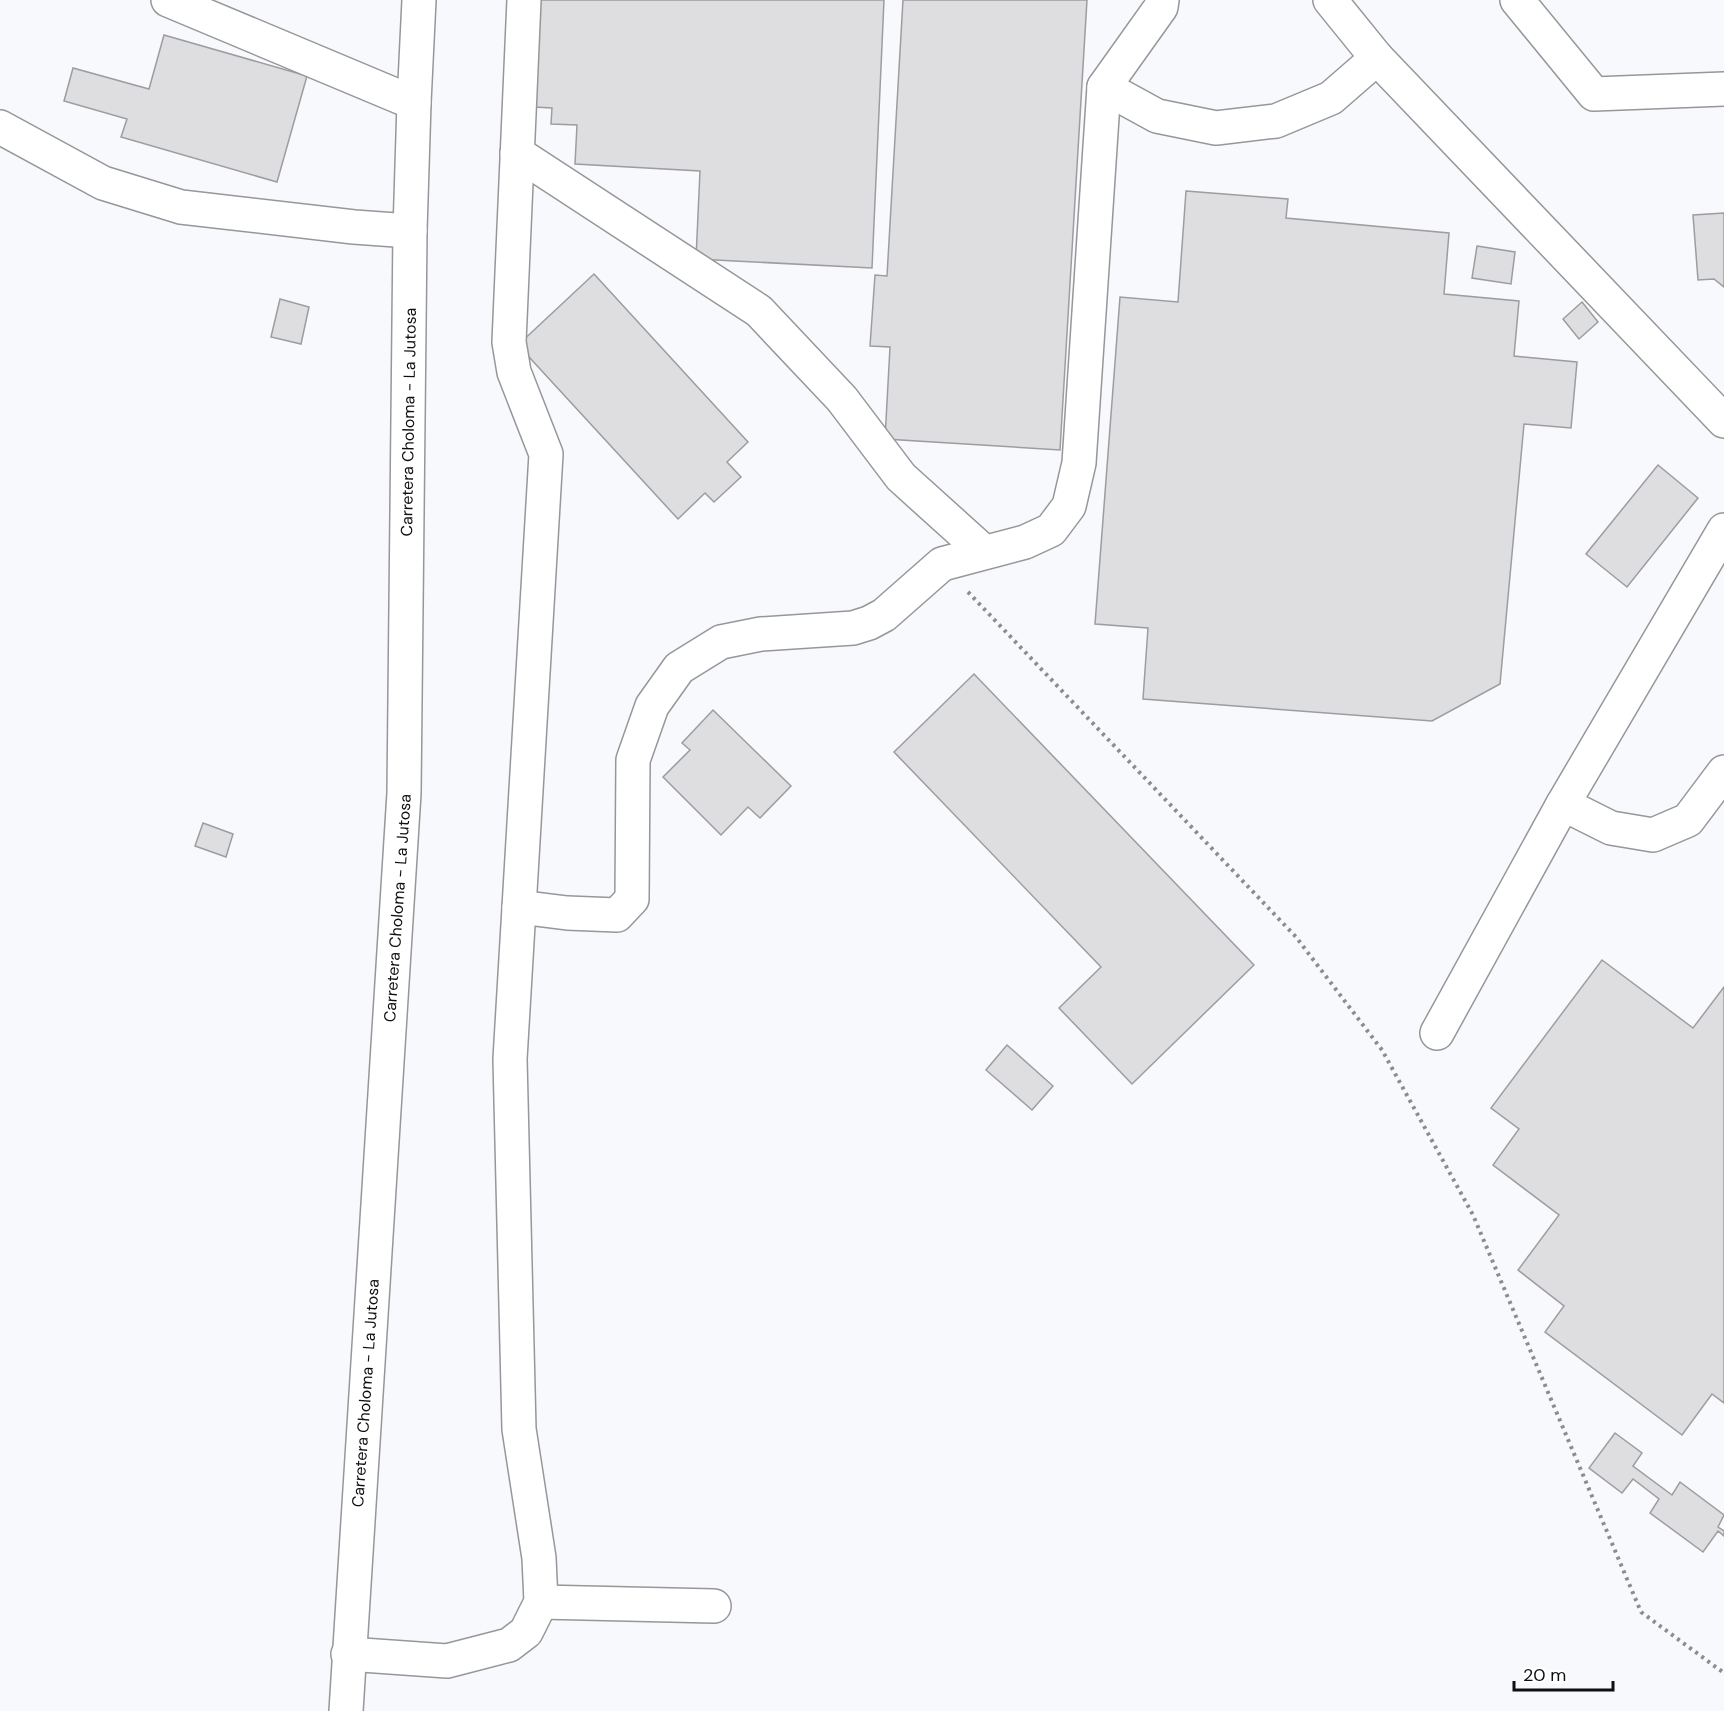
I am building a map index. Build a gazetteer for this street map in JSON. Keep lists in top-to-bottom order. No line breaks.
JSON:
{"streets":{"street":["Carretera Choloma - La Jutosa"]},"scale_bar":"20 m"}
